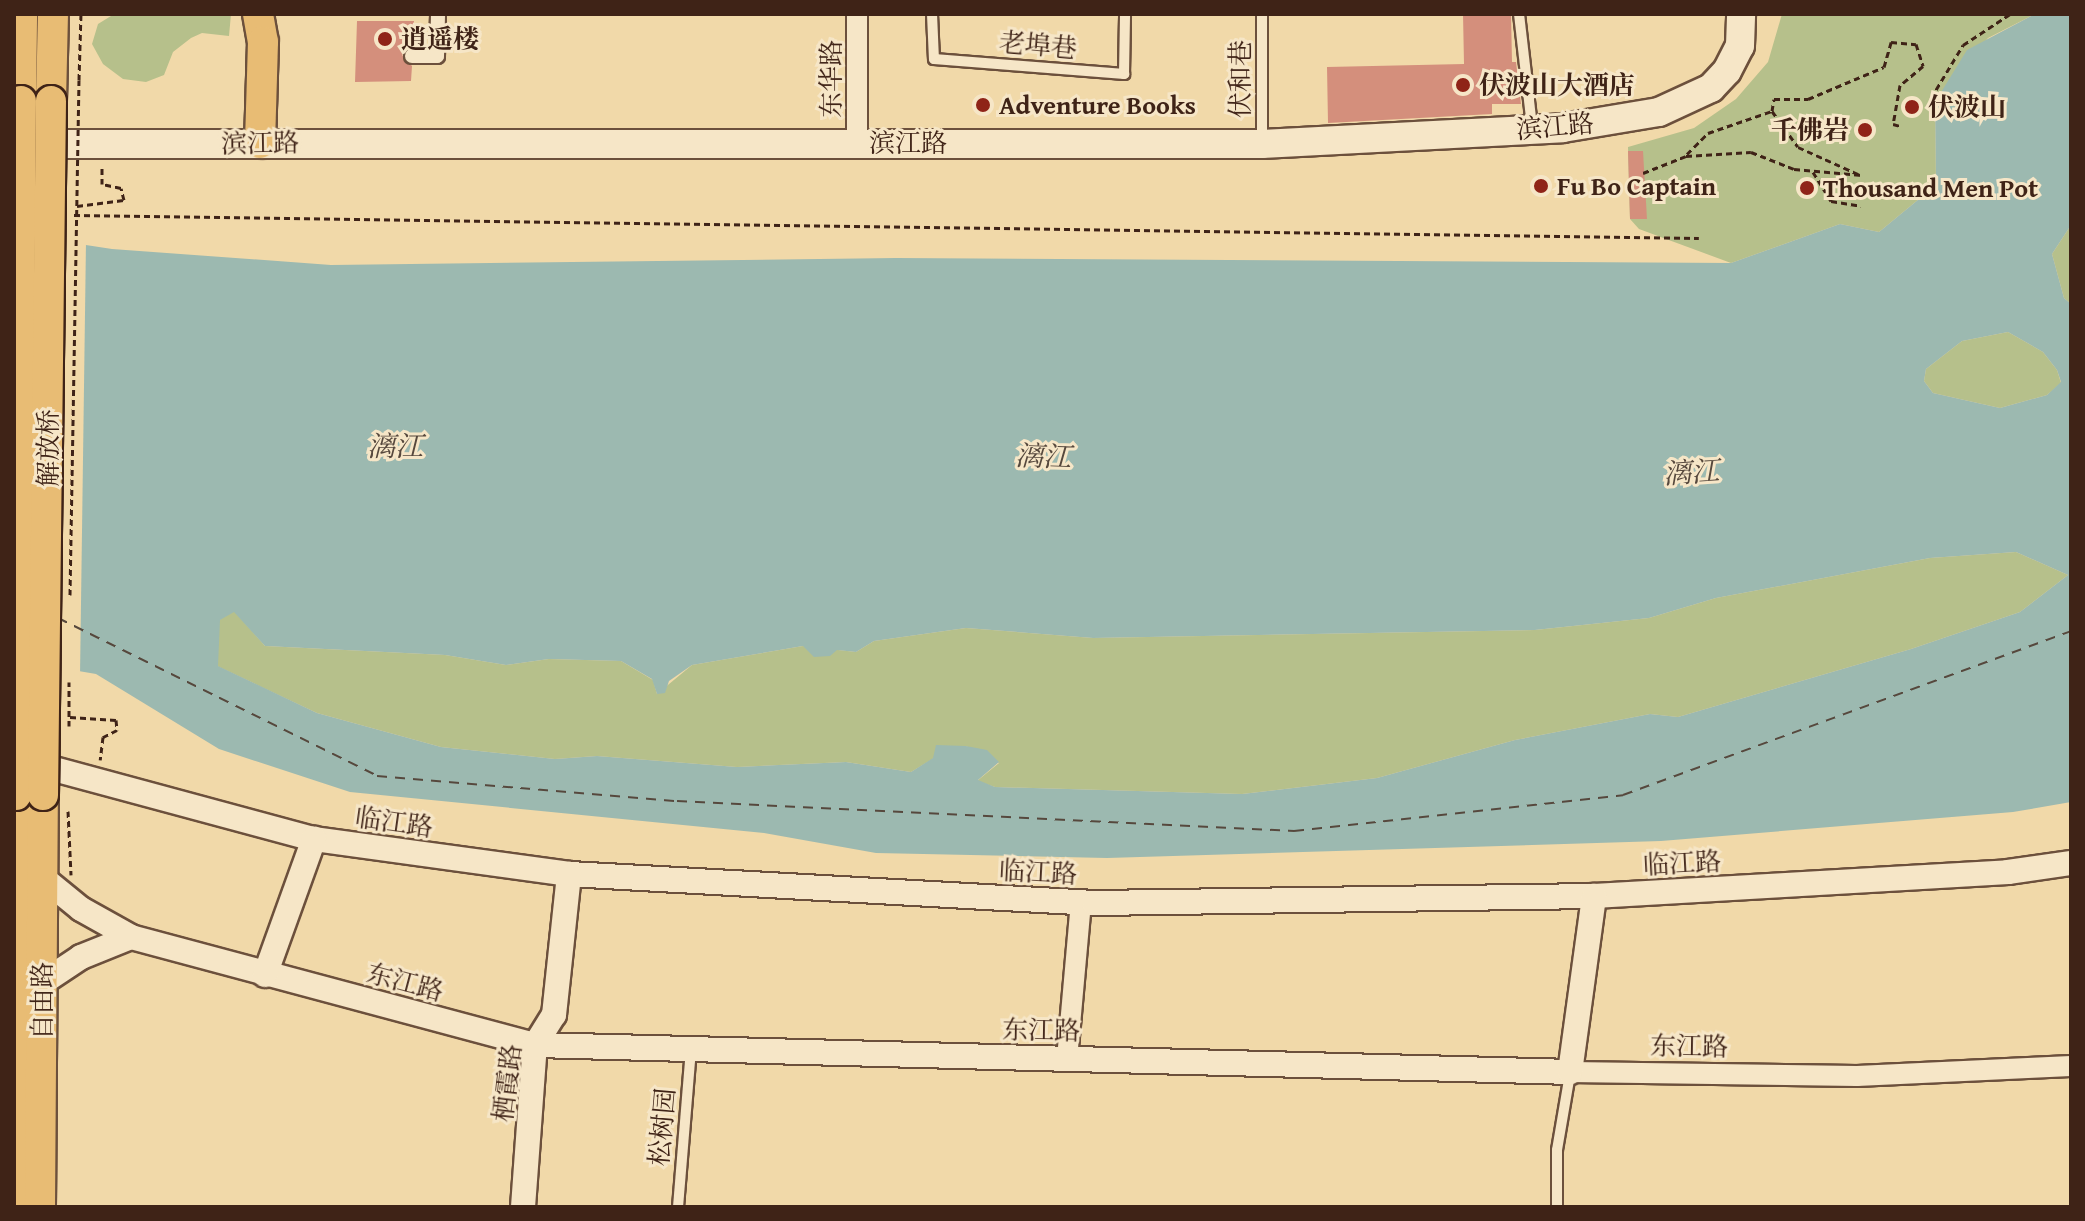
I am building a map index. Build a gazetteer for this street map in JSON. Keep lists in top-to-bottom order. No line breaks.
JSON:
{"streets":{"main road":["滨江路","解放桥","自由路"],"street":["东华路","临江路","东江路","栖霞路"],"lane":["老埠巷","伏和巷","松树园"]},"crossings":[["东华路","滨江路"],["伏和巷","滨江路"],["解放桥","自由路"],["临江路","栖霞路"],["东江路","自由路"],["东江路","栖霞路"],["东江路","松树园"]],"water":["漓江"],"places":["逍遥楼","伏波山大酒店","Adventure Books","伏波山","千佛岩","Fu Bo Captain","Thousand Men Pot"]}
